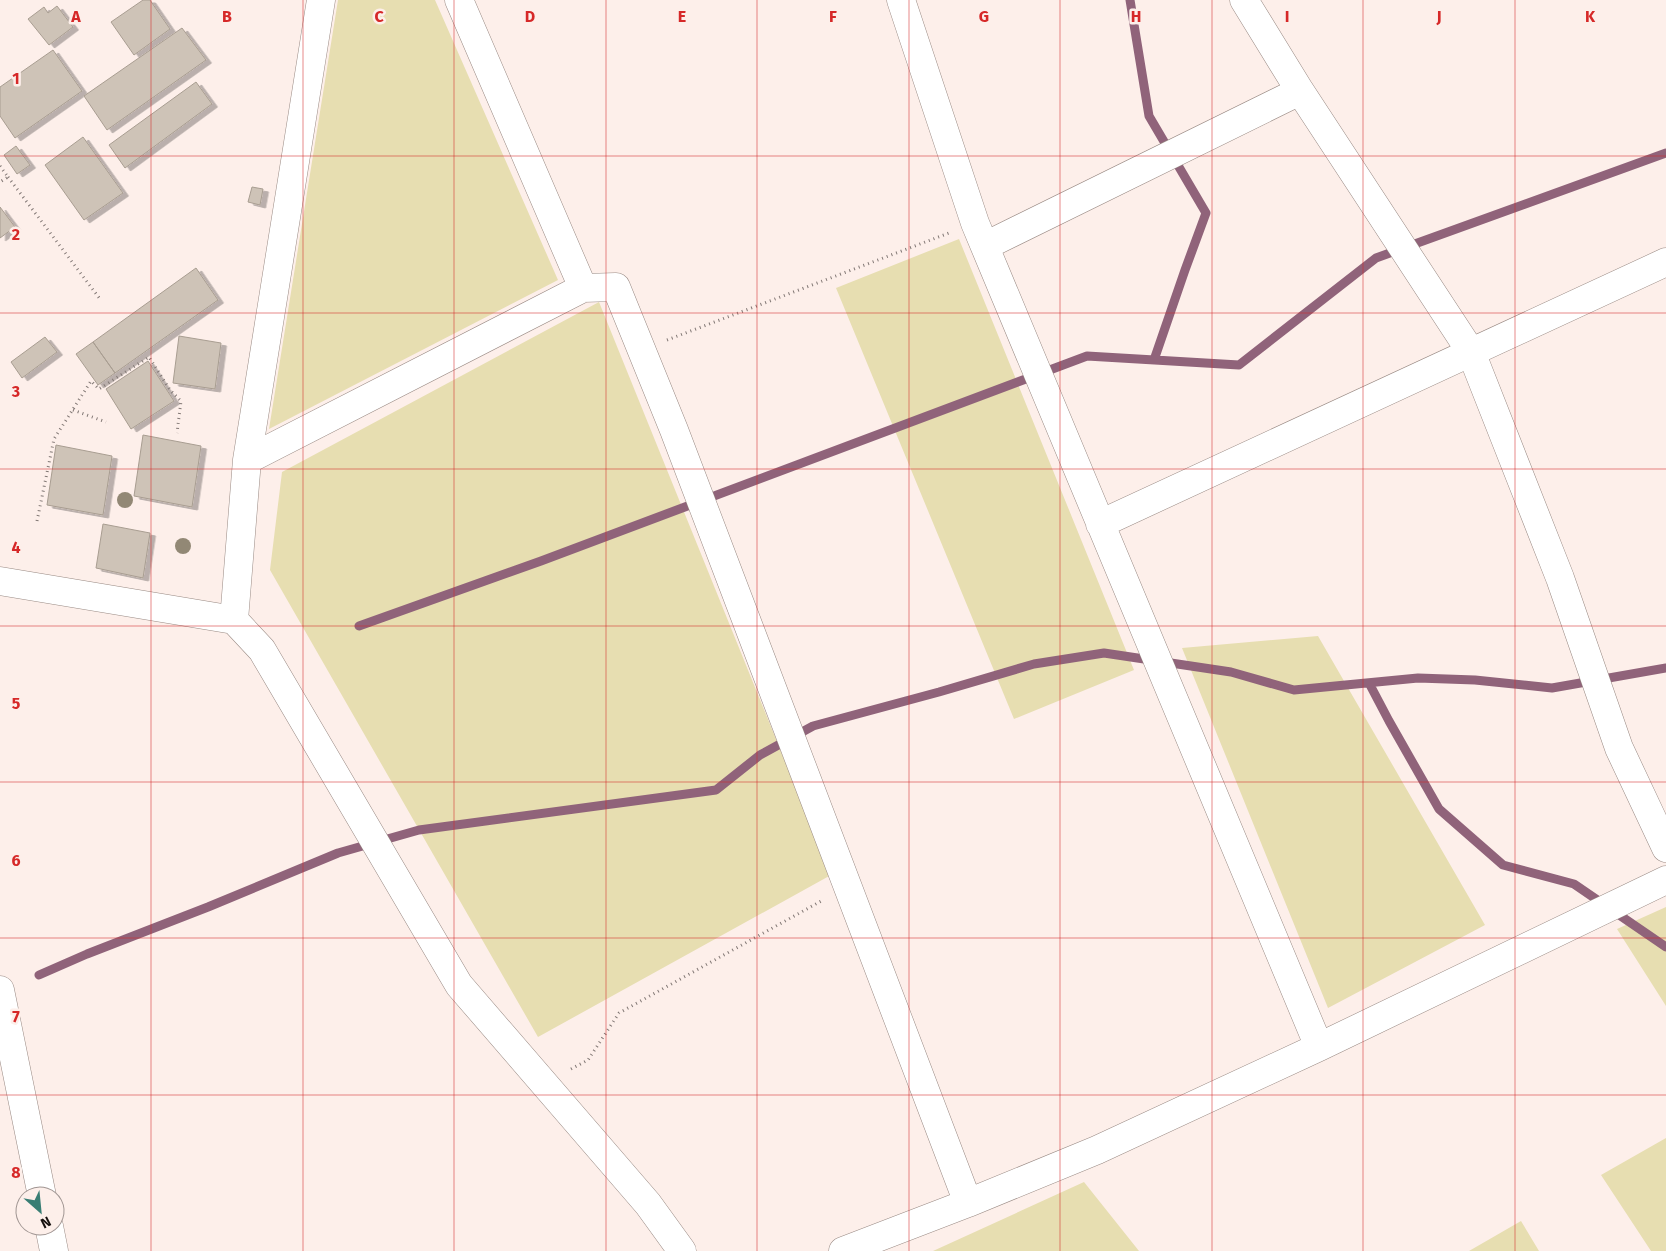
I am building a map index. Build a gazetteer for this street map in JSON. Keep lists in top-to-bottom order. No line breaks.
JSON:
{"north":"bottom right","grid":{"columns":["A","B","C","D","E","F","G","H","I","J","K"],"rows":["1","2","3","4","5","6","7","8"]}}
